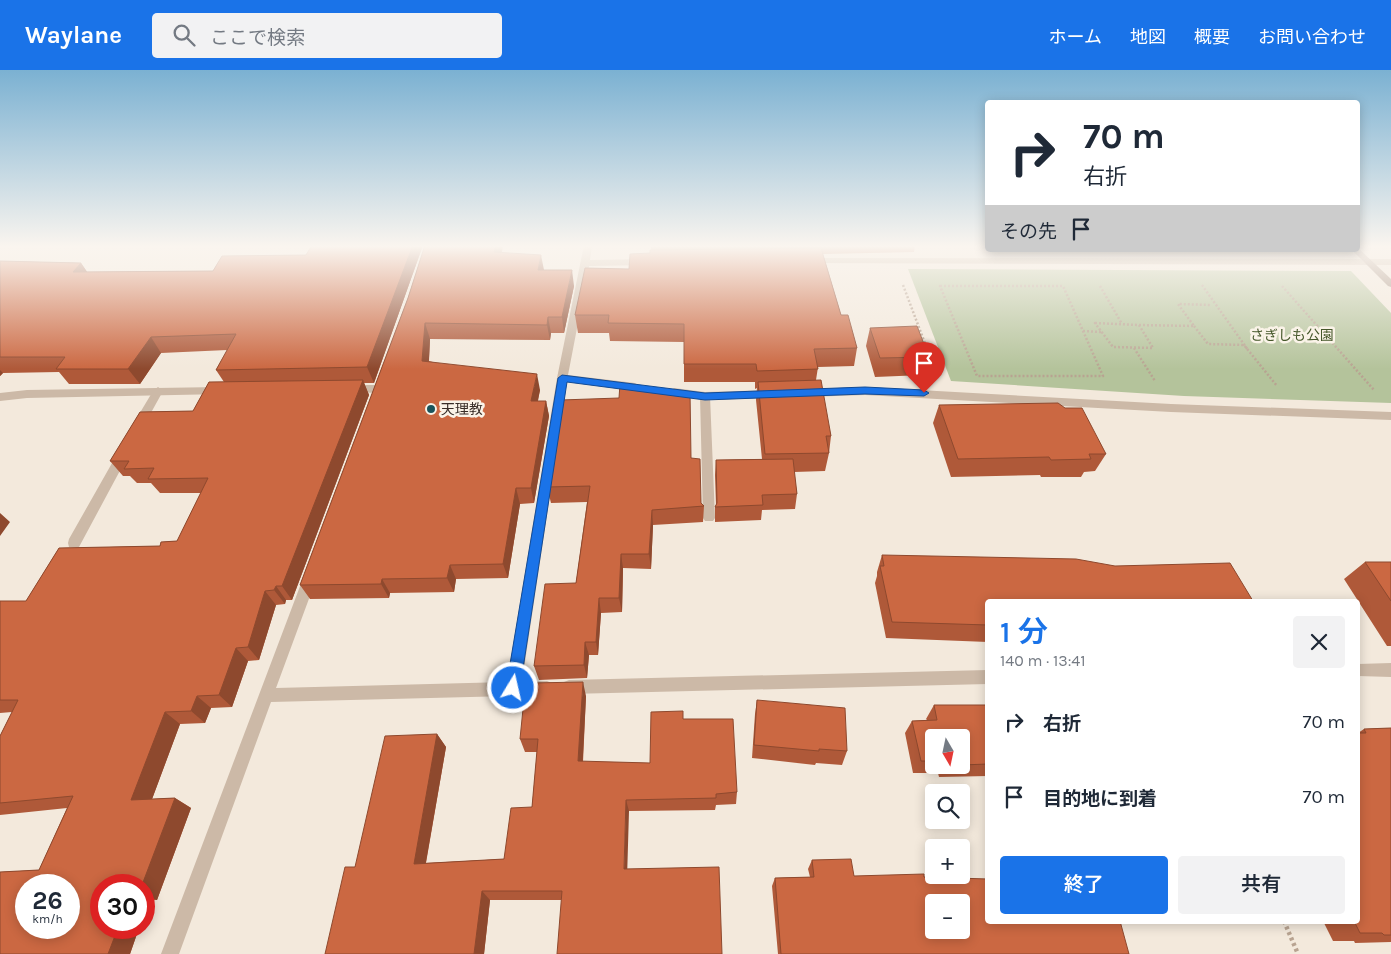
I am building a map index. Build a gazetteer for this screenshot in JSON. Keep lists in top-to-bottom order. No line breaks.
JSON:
{"parks":["さぎしも公園"],"places":["天理教"],"north":"bottom","page":{"header":"Waylane","search":"ここで検索","nav":["ホーム","地図","概要","お問い合わせ"],"turn":["70 m","右折"],"then":"その先","heading":["1 分","140 m · 13:41"],"list":[{"name":"右折","value":"70 m"},{"name":"目的地に到着","value":"70 m"}],"map_buttons":["+","−"],"buttons":["終了","共有"],"speed":"26 km/h","limit":"30"}}
